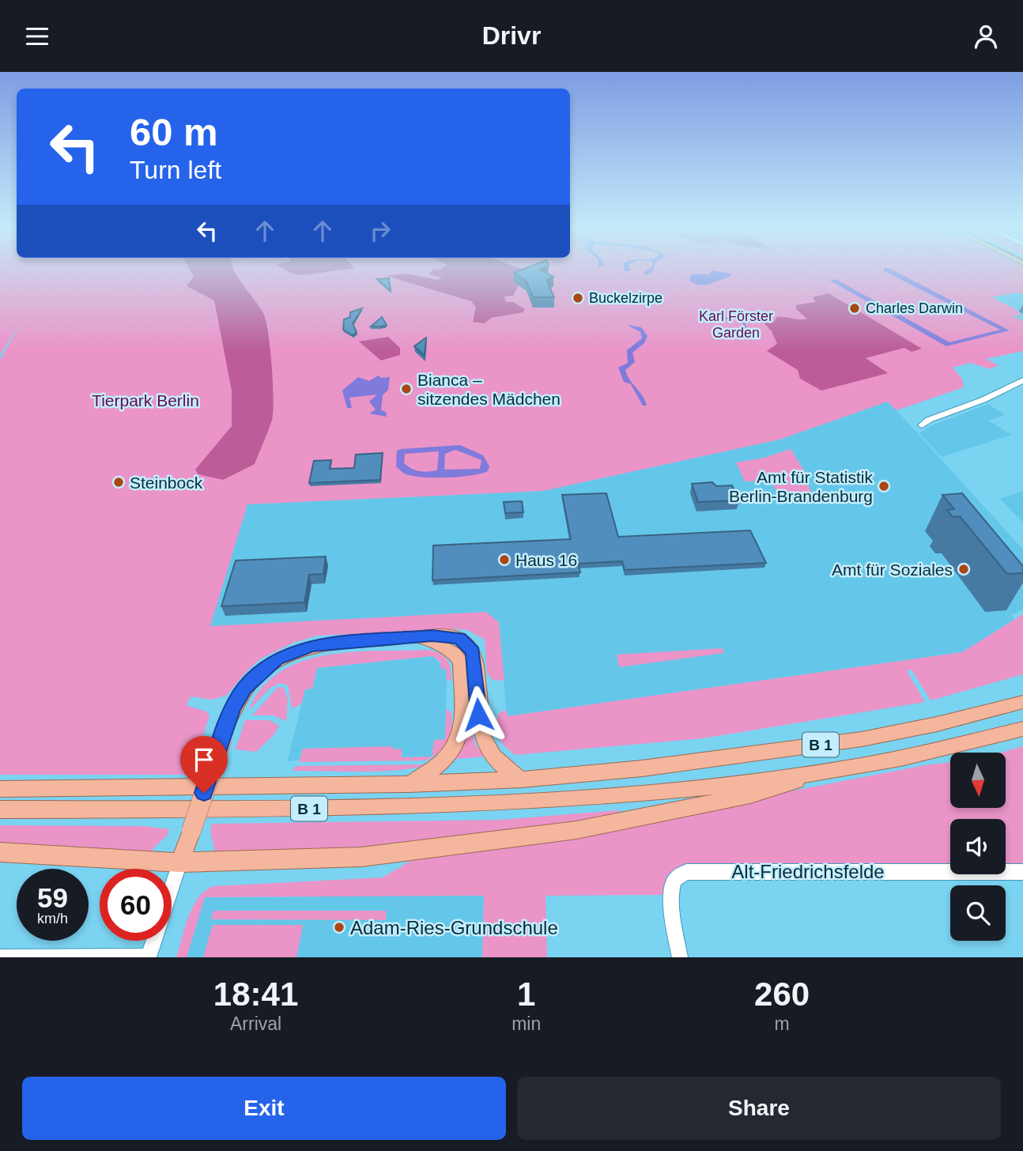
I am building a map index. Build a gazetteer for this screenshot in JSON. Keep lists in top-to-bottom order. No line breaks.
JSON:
{"streets":{"main road":["B 1"],"street":["Alt-Friedrichsfelde"]},"parks":["Karl Förster Garden","Tierpark Berlin"],"places":["Buckelzirpe","Charles Darwin","Bianca – sitzendes Mädchen","Steinbock","Amt für Statistik Berlin-Brandenburg","Haus 16","Amt für Soziales","Adam-Ries-Grundschule"],"north":"bottom","page":{"header":"Drivr","turn":["60 m","Turn left"],"speed":"59 km/h","limit":"60","eta":["18:41","Arrival","1","min","260","m"],"buttons":["Exit","Share"]}}
